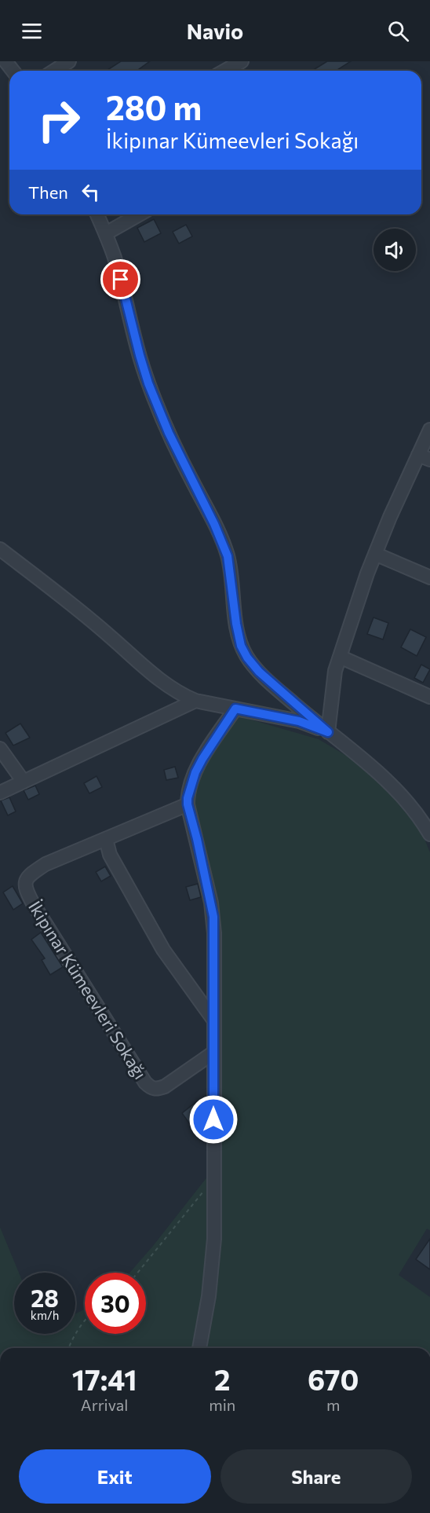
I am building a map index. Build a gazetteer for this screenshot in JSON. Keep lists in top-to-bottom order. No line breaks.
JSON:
{"streets":{"street":["İkipınar Kümeevleri Sokağı"]},"page":{"header":"Navio","turn":["280 m","İkipınar Kümeevleri Sokağı"],"then":"Then","speed":"28 km/h","limit":"30","eta":["17:41","Arrival","2","min","670","m"],"buttons":["Exit","Share"]}}
